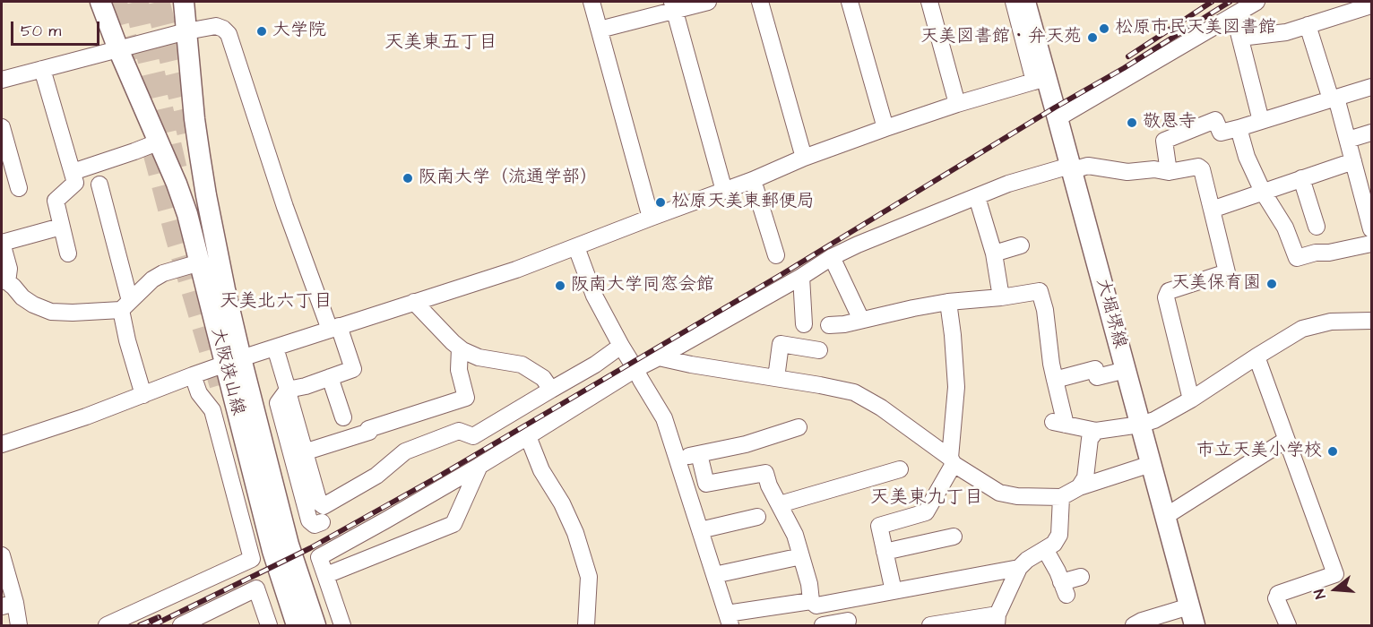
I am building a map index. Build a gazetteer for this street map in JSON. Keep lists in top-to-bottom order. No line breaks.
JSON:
{"streets":{"main road":["大堀堺線","大阪狭山線"]},"districts":["天美東五丁目","天美北六丁目","天美東九丁目"],"places":["松原市民天美図書館","大学院","天美図書館・弁天苑","敬恩寺","阪南大学（流通学部）","松原天美東郵便局","天美保育園","阪南大学同窓会館","市立天美小学校"],"scale_bar":"50 m","north":"left"}
